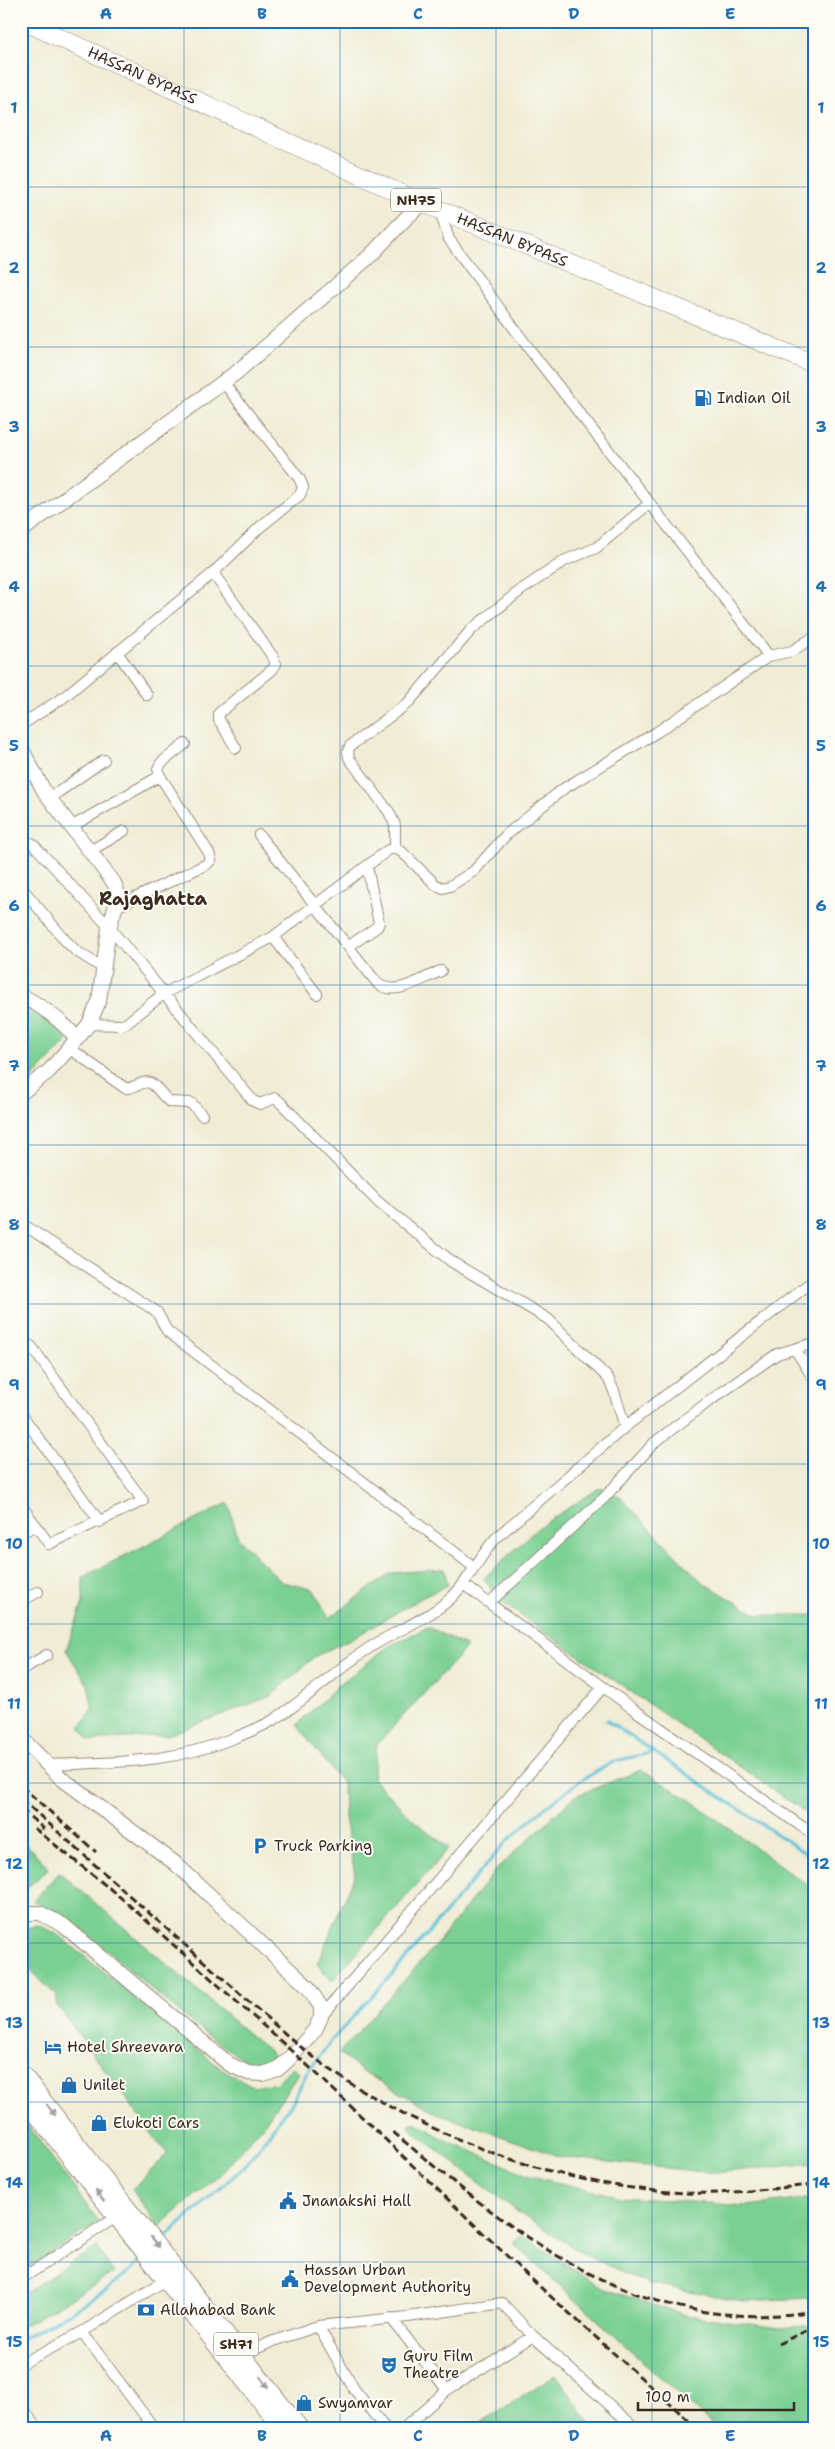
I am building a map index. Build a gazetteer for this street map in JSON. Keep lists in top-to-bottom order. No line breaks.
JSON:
{"streets":{"highway":["HASSAN BYPASS","NH75"],"main road":["SH71"]},"districts":["Rajaghatta"],"places":{"fuel station":["Indian Oil"],"parking":["Truck Parking"],"hotel":["Hotel Shreevara"],"shop":["Unilet","Elukoti Cars","Swyamvar"],"public building":["Jnanakshi Hall","Hassan Urban Development Authority"],"bank":["Allahabad Bank"],"theatre":["Guru Film Theatre"]},"scale_bar":"100 m","grid":{"columns":["A","B","C","D","E"],"rows":["1","2","3","4","5","6","7","8","9","10","11","12","13","14","15"]}}
